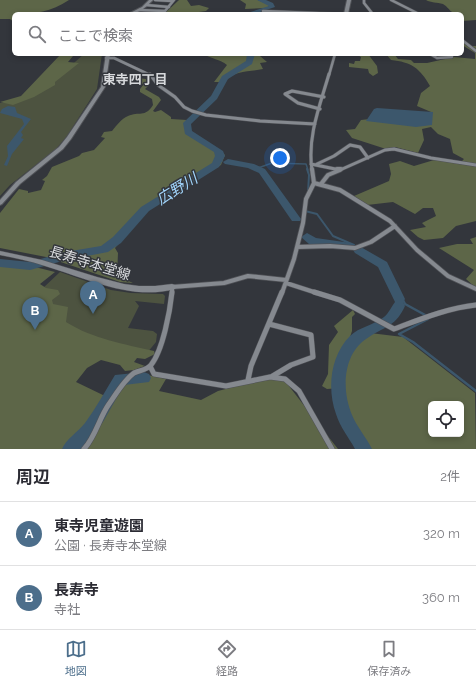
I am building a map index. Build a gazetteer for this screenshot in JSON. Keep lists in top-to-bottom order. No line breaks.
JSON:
{"streets":{"main road":["長寿寺本堂線"]},"districts":["東寺四丁目"],"water":["広野川"],"page":{"search":"ここで検索","pins":["A","B"],"heading":["周辺","2件"],"list":[{"mark":"A","name":"東寺児童遊園","note":"公園 · 長寿寺本堂線","value":"320 m"},{"mark":"B","name":"長寿寺","note":"寺社","value":"360 m"}],"nav":["地図","経路","保存済み"]}}
